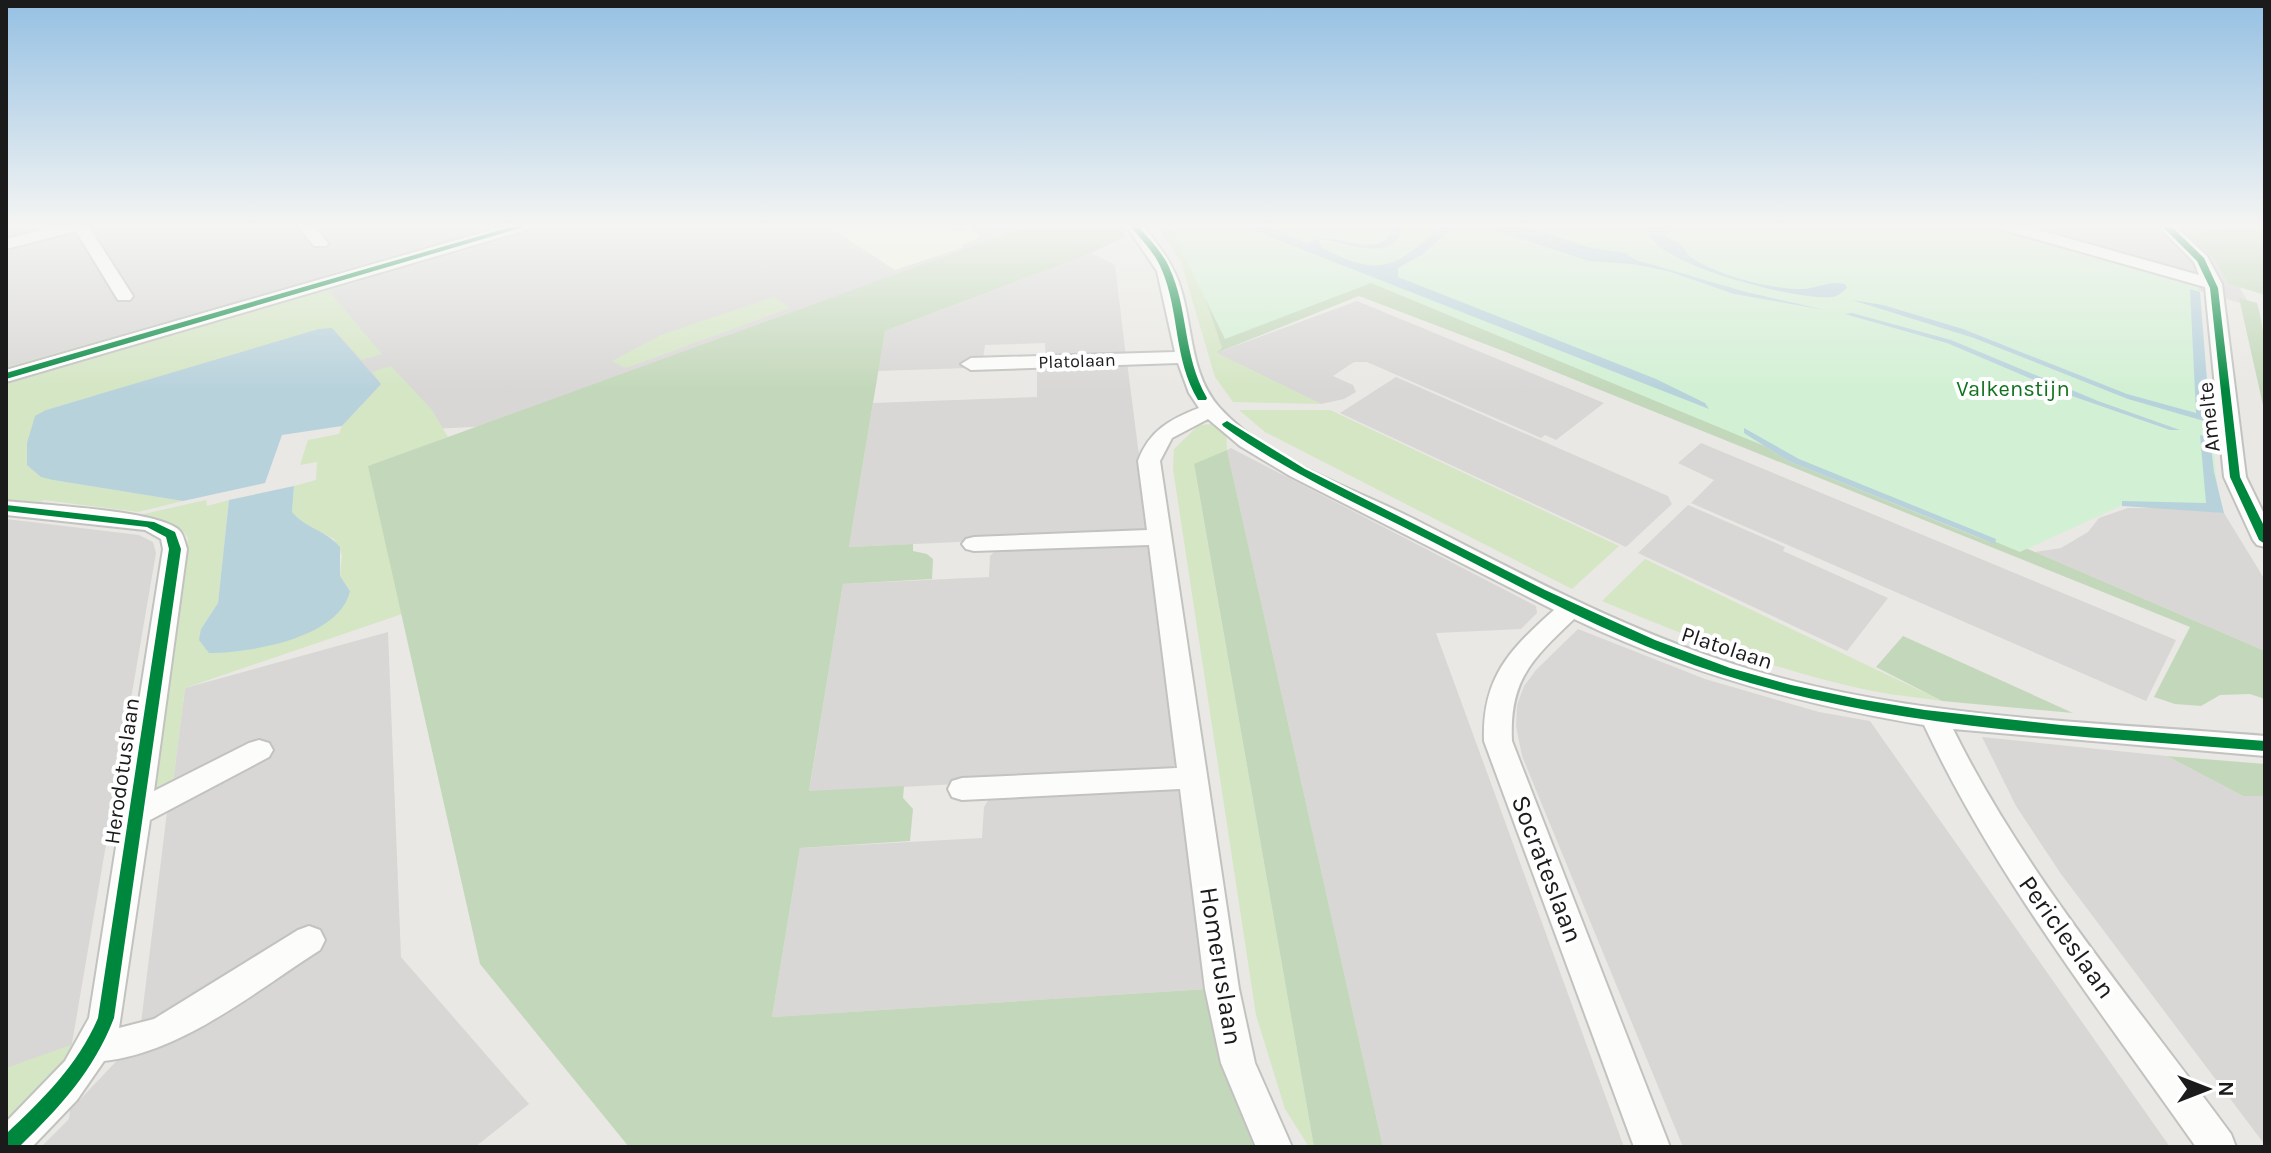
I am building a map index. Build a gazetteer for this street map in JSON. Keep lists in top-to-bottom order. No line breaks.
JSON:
{"streets":{"street":["Platolaan","Amelte","Herodotuslaan","Socrateslaan","Pericleslaan","Homeruslaan"]},"crossings":[["Platolaan","Socrateslaan"],["Platolaan","Pericleslaan"],["Platolaan","Homeruslaan"]],"parks":["Valkenstijn"],"north":"right"}
